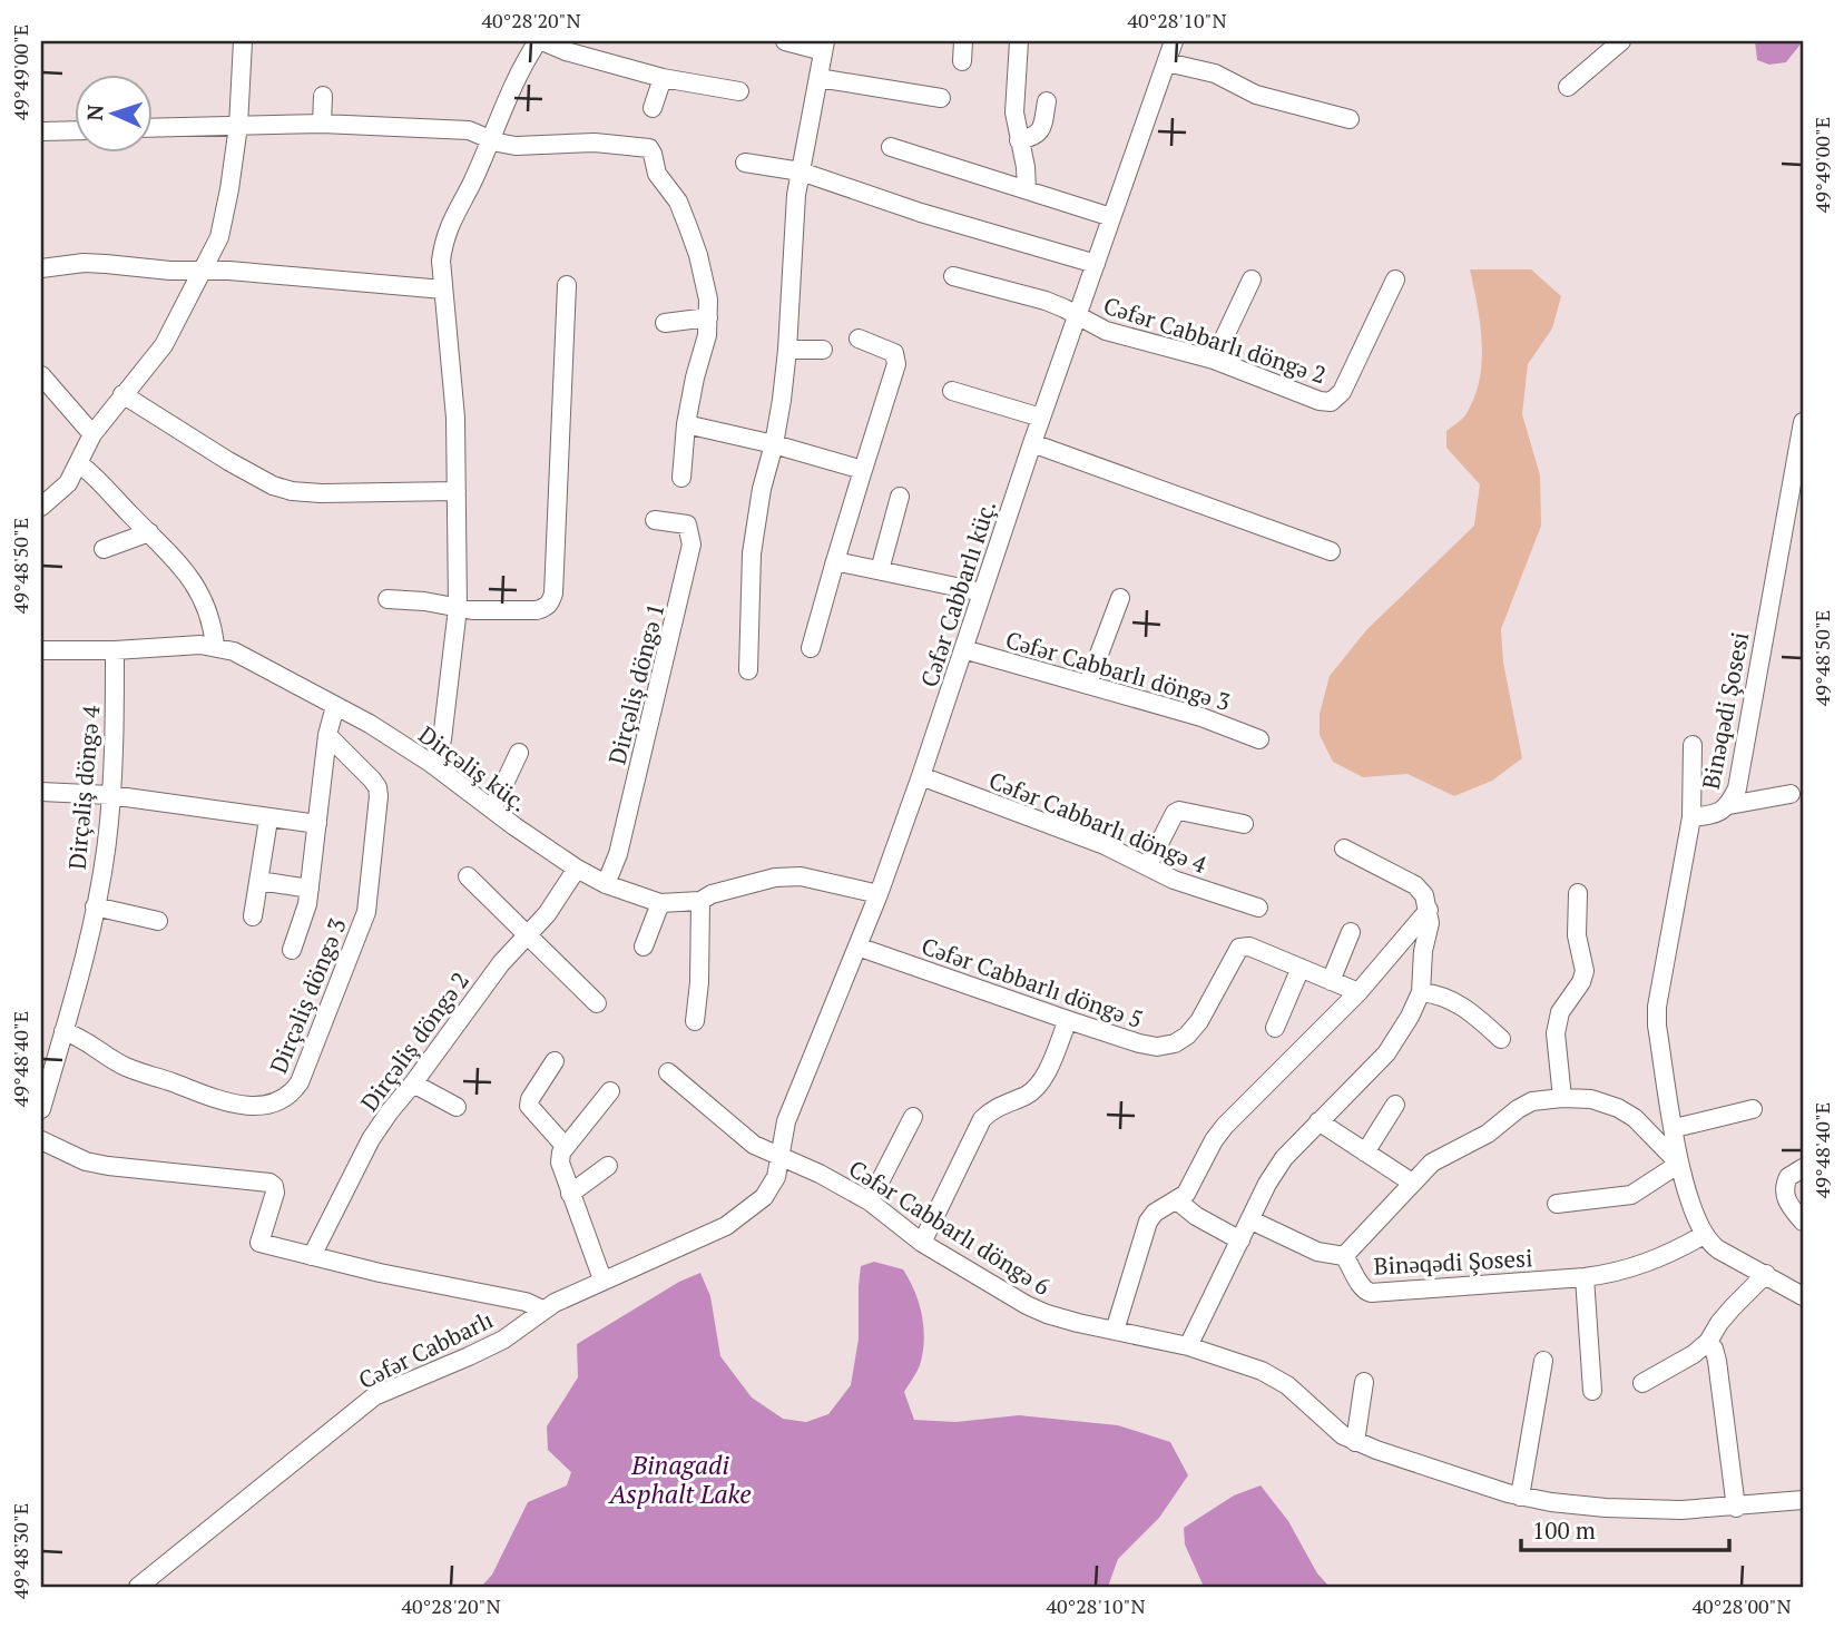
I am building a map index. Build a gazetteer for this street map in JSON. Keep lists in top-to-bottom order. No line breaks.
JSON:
{"streets":{"street":["Cəfər Cabbarlı döngə 2","Cəfər Cabbarlı küç.","Cəfər Cabbarlı döngə 3","Dirçəliş döngə 1","Binəqədi Şosesi","Dirçəliş küç.","Dirçəliş döngə 4","Cəfər Cabbarlı döngə 4","Cəfər Cabbarlı döngə 5","Dirçəliş döngə 3","Dirçəliş döngə 2","Cəfər Cabbarlı döngə 6","Cəfər Cabbarlı"]},"crossings":[["Cəfər Cabbarlı döngə 2","Cəfər Cabbarlı küç."],["Cəfər Cabbarlı küç.","Cəfər Cabbarlı döngə 3"],["Cəfər Cabbarlı küç.","Dirçəliş küç."],["Cəfər Cabbarlı küç.","Cəfər Cabbarlı döngə 4"],["Cəfər Cabbarlı küç.","Cəfər Cabbarlı döngə 5"],["Cəfər Cabbarlı küç.","Cəfər Cabbarlı döngə 6"],["Cəfər Cabbarlı küç.","Cəfər Cabbarlı"],["Dirçəliş döngə 1","Dirçəliş küç."],["Dirçəliş küç.","Dirçəliş döngə 4"],["Dirçəliş küç.","Dirçəliş döngə 2"],["Dirçəliş döngə 4","Dirçəliş döngə 3"],["Cəfər Cabbarlı döngə 6","Cəfər Cabbarlı"]],"water":["Binagadi Asphalt Lake"],"scale_bar":"100 m","north":"left","coordinates":["40°28'20\"N","40°28'10\"N","49°49'00\"E","49°48'50\"E","49°48'40\"E","49°48'30\"E","40°28'00\"N"]}
